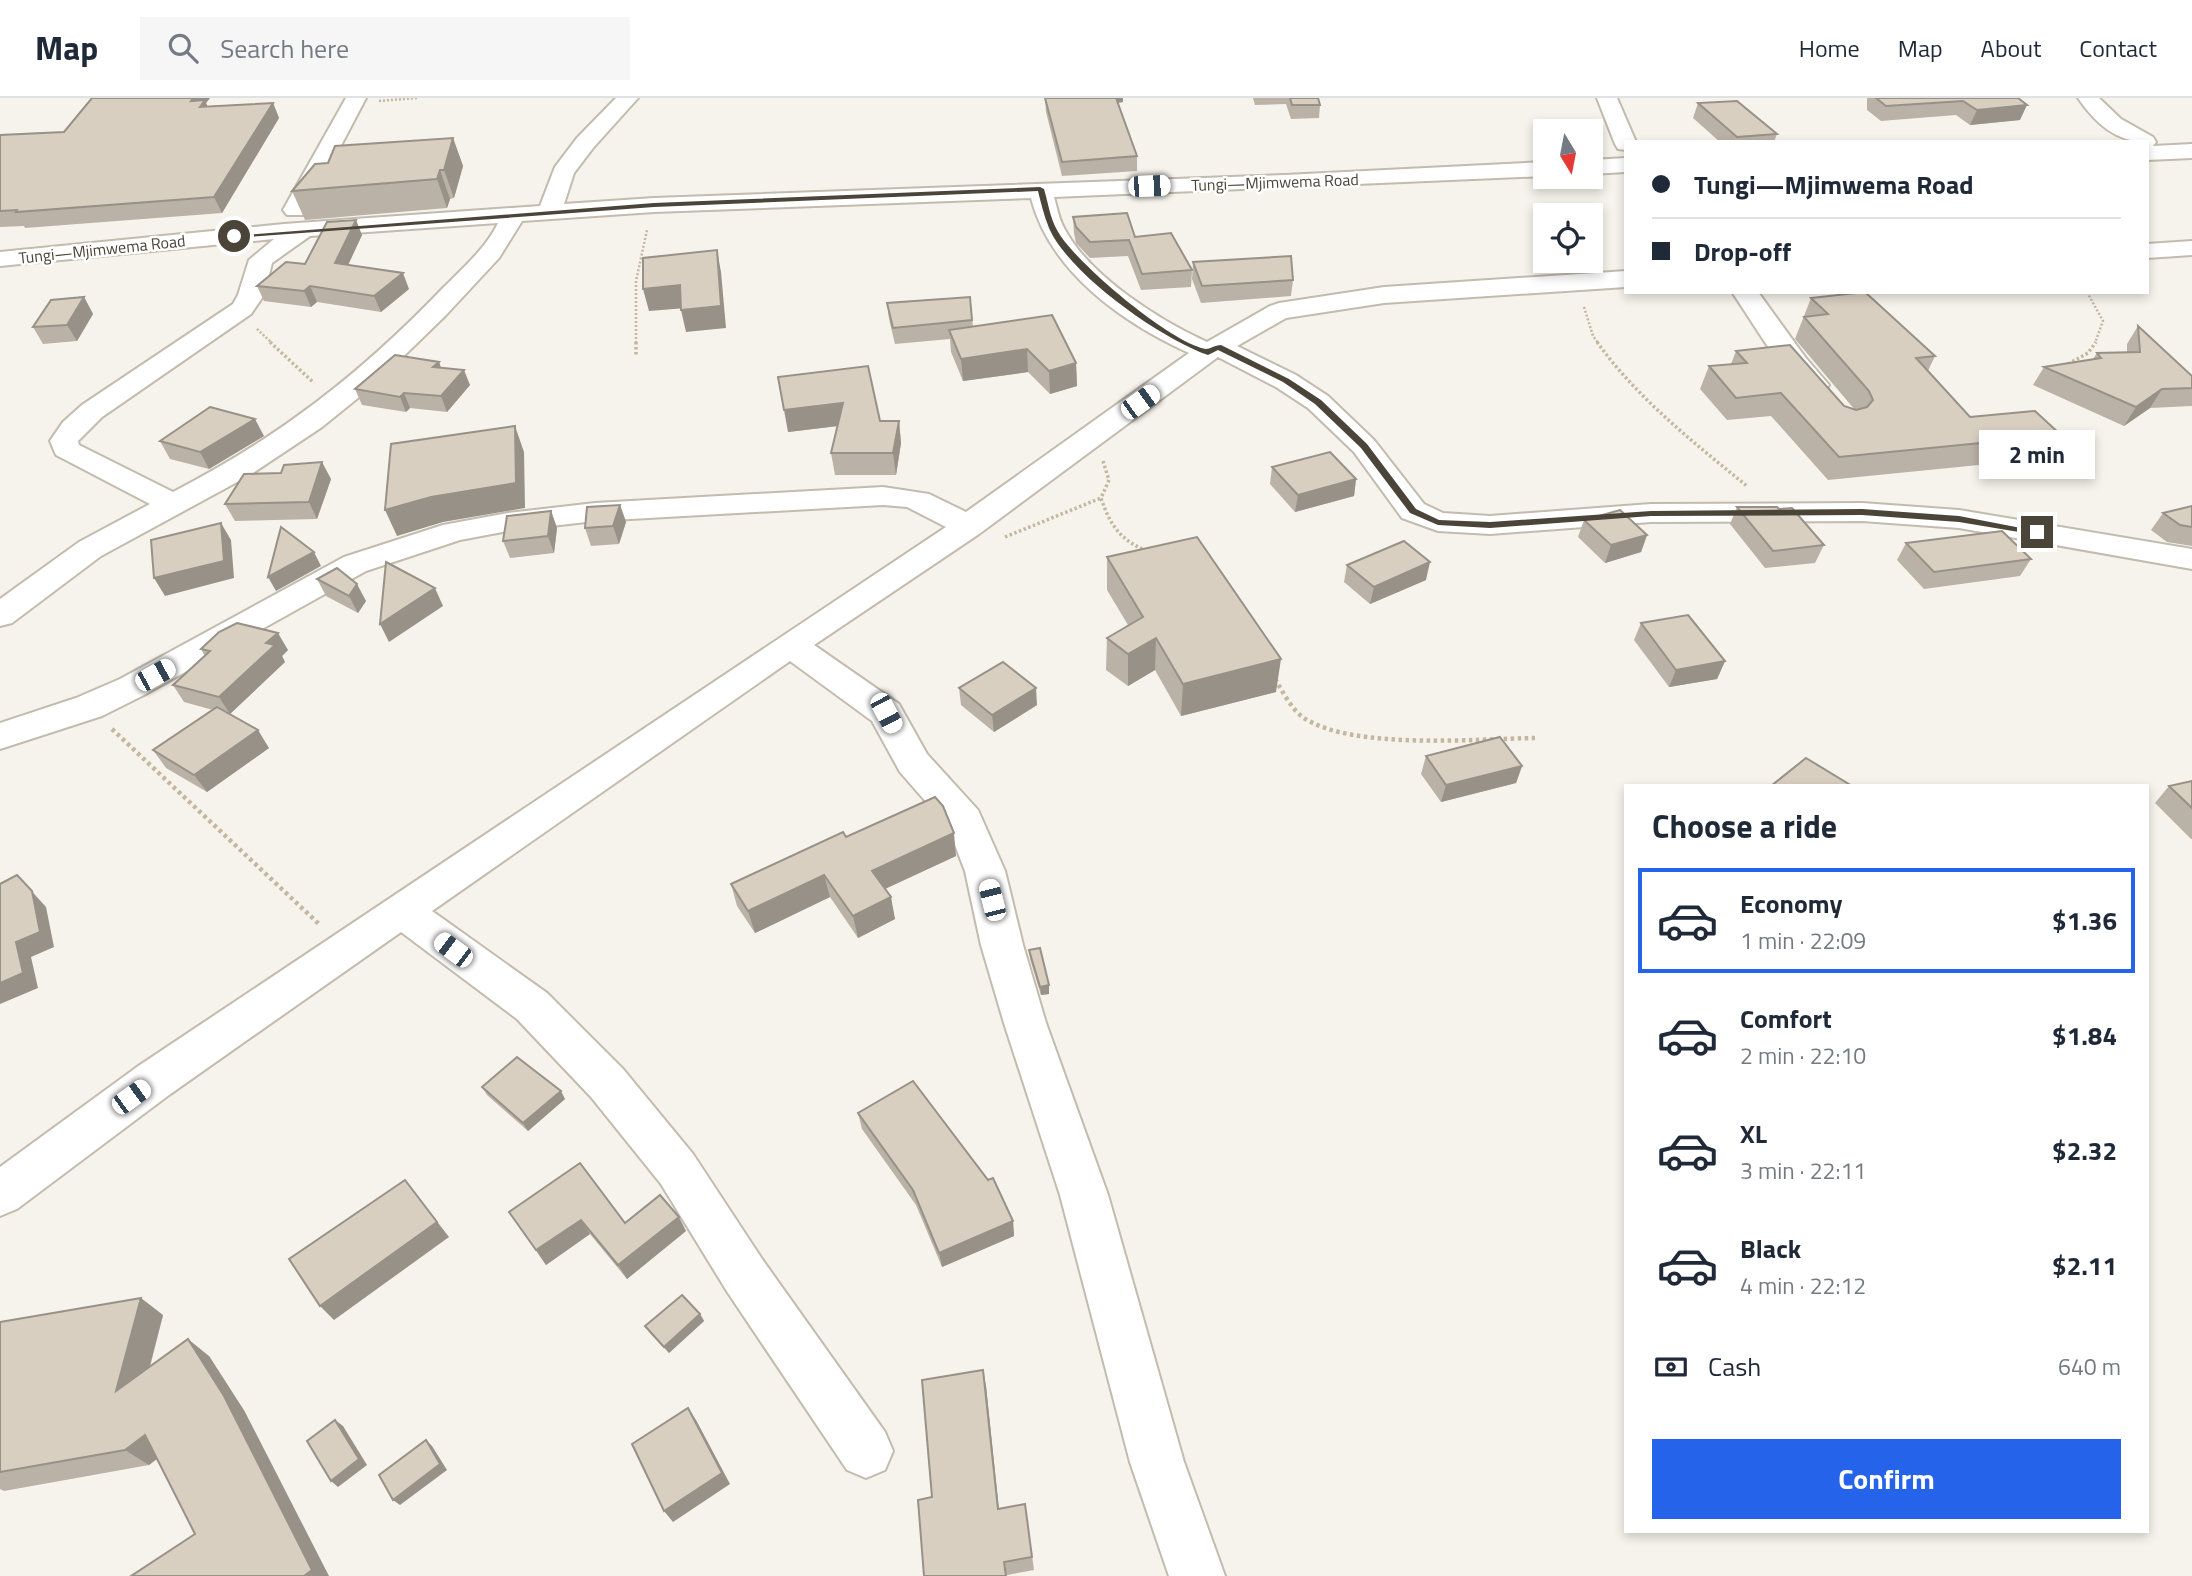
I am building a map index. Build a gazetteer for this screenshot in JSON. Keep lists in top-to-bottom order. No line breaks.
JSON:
{"streets":{"street":["Tungi—Mjimwema Road"]},"north":"bottom","page":{"header":"Map","search":"Search here","nav":["Home","Map","About","Contact"],"banner":["Tungi—Mjimwema Road","Drop-off"],"bubble":"2 min","heading":"Choose a ride","list":[{"name":"Economy","note":"1 min · 22:09","value":"$1.36"},{"name":"Comfort","note":"2 min · 22:10","value":"$1.84"},{"name":"XL","note":"3 min · 22:11","value":"$2.32"},{"name":"Black","note":"4 min · 22:12","value":"$2.11"}],"pay":["Cash","640 m"],"buttons":"Confirm"}}
